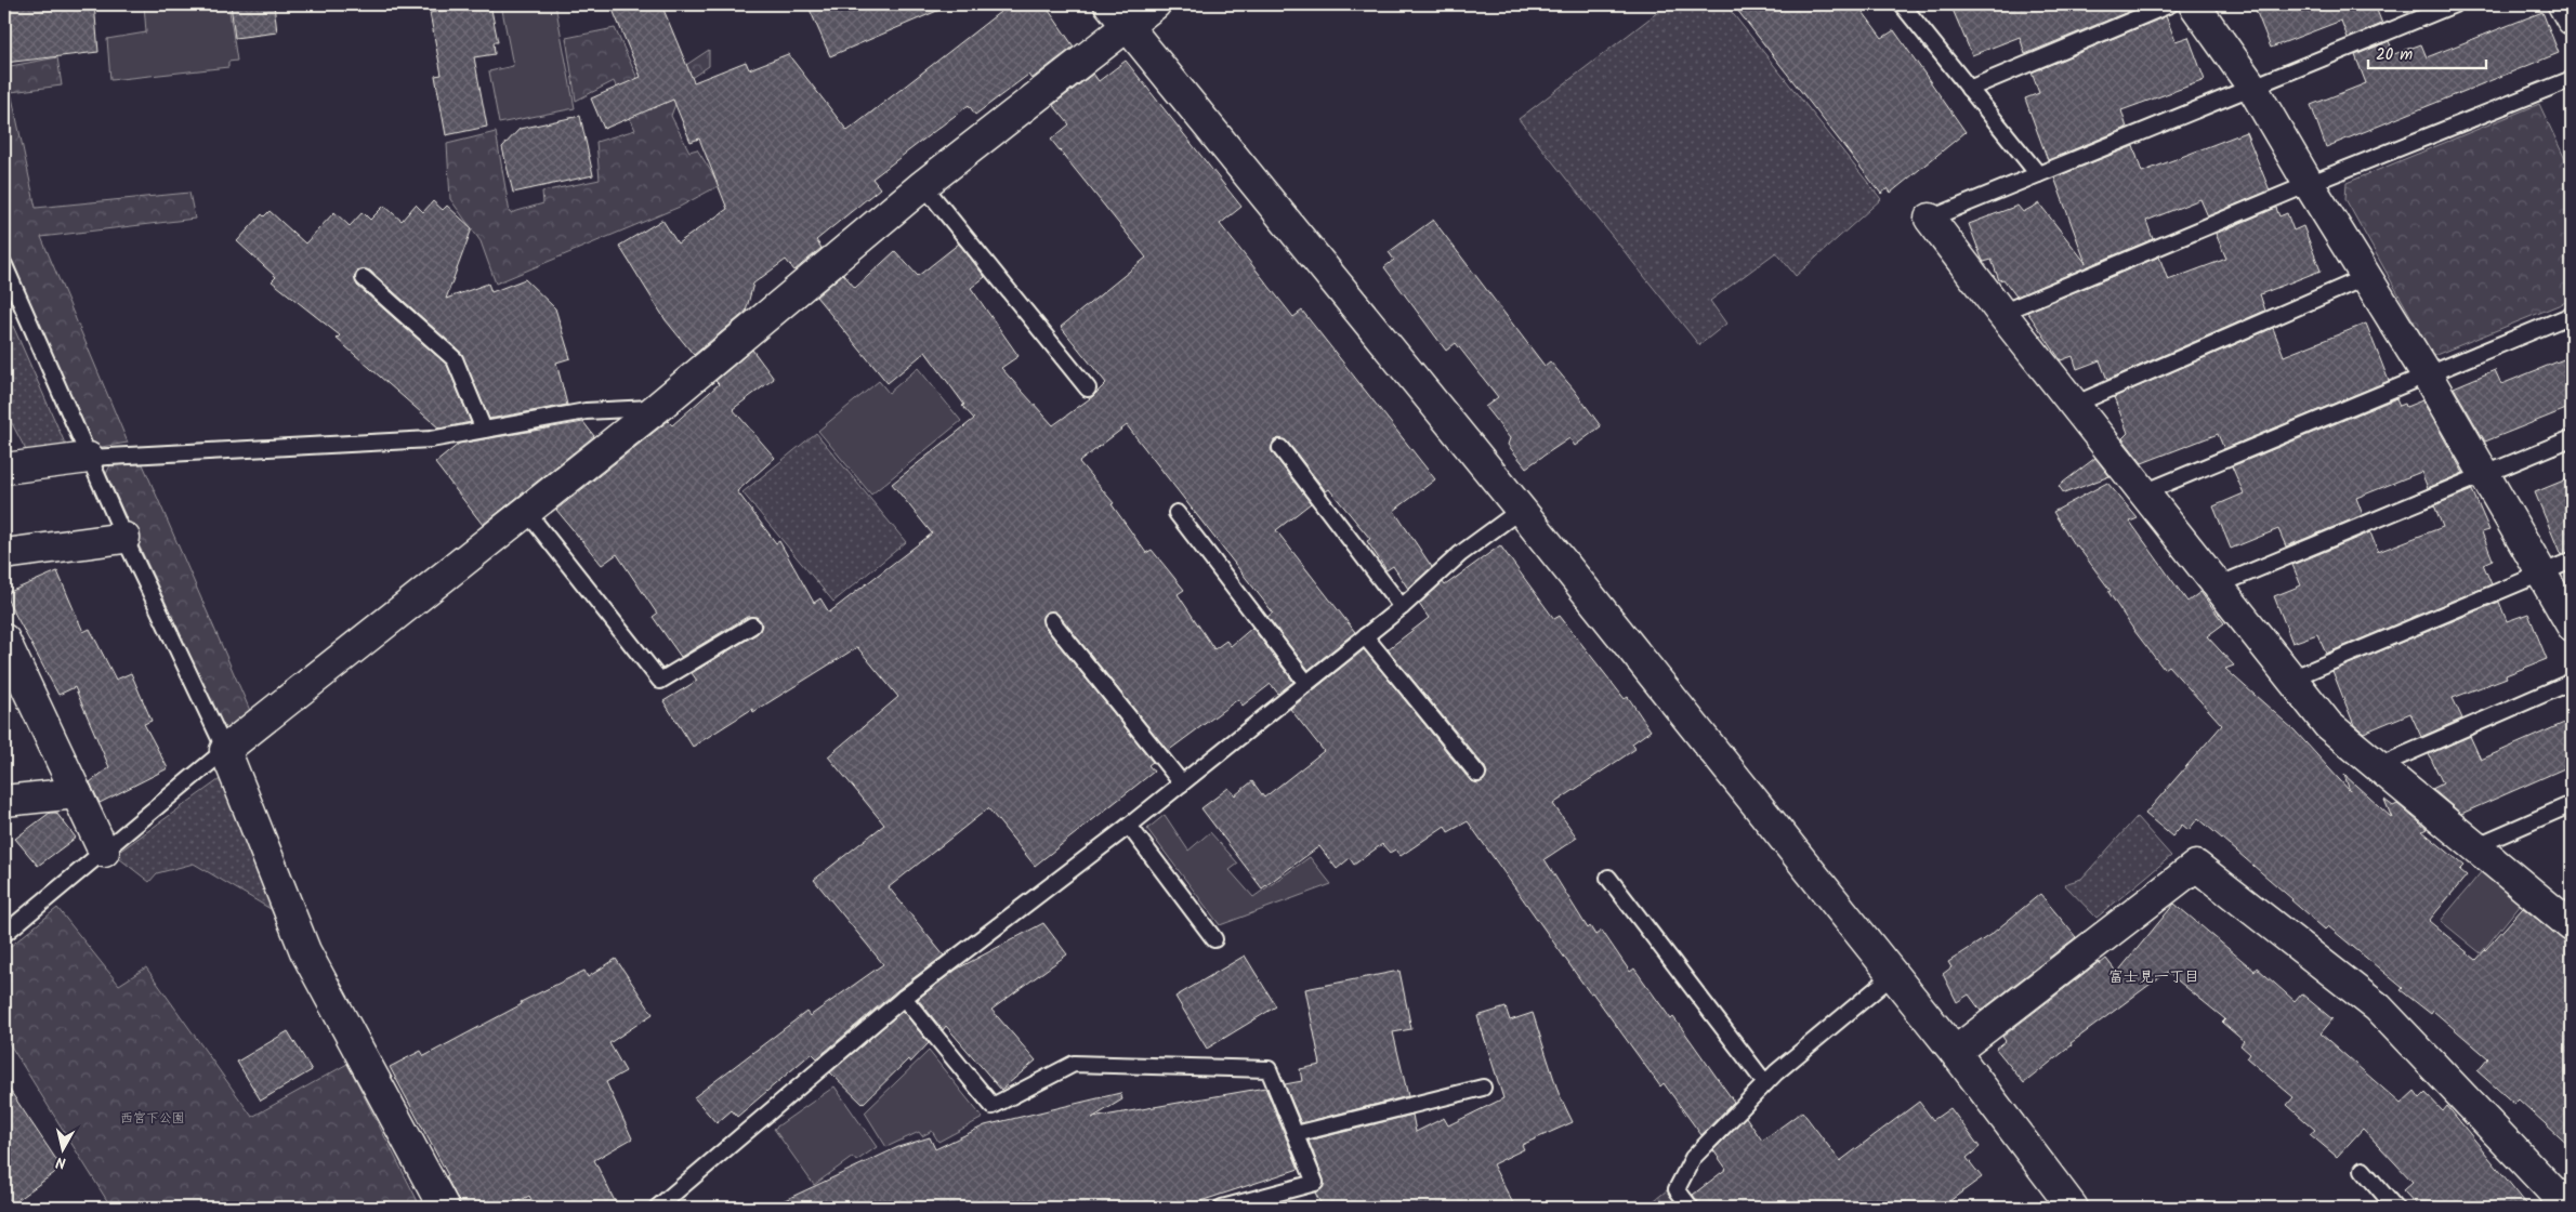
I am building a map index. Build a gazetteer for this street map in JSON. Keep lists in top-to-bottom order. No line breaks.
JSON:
{"districts":["富士見一丁目"],"parks":["西宮下公園"],"scale_bar":"20 m","north":"bottom"}
